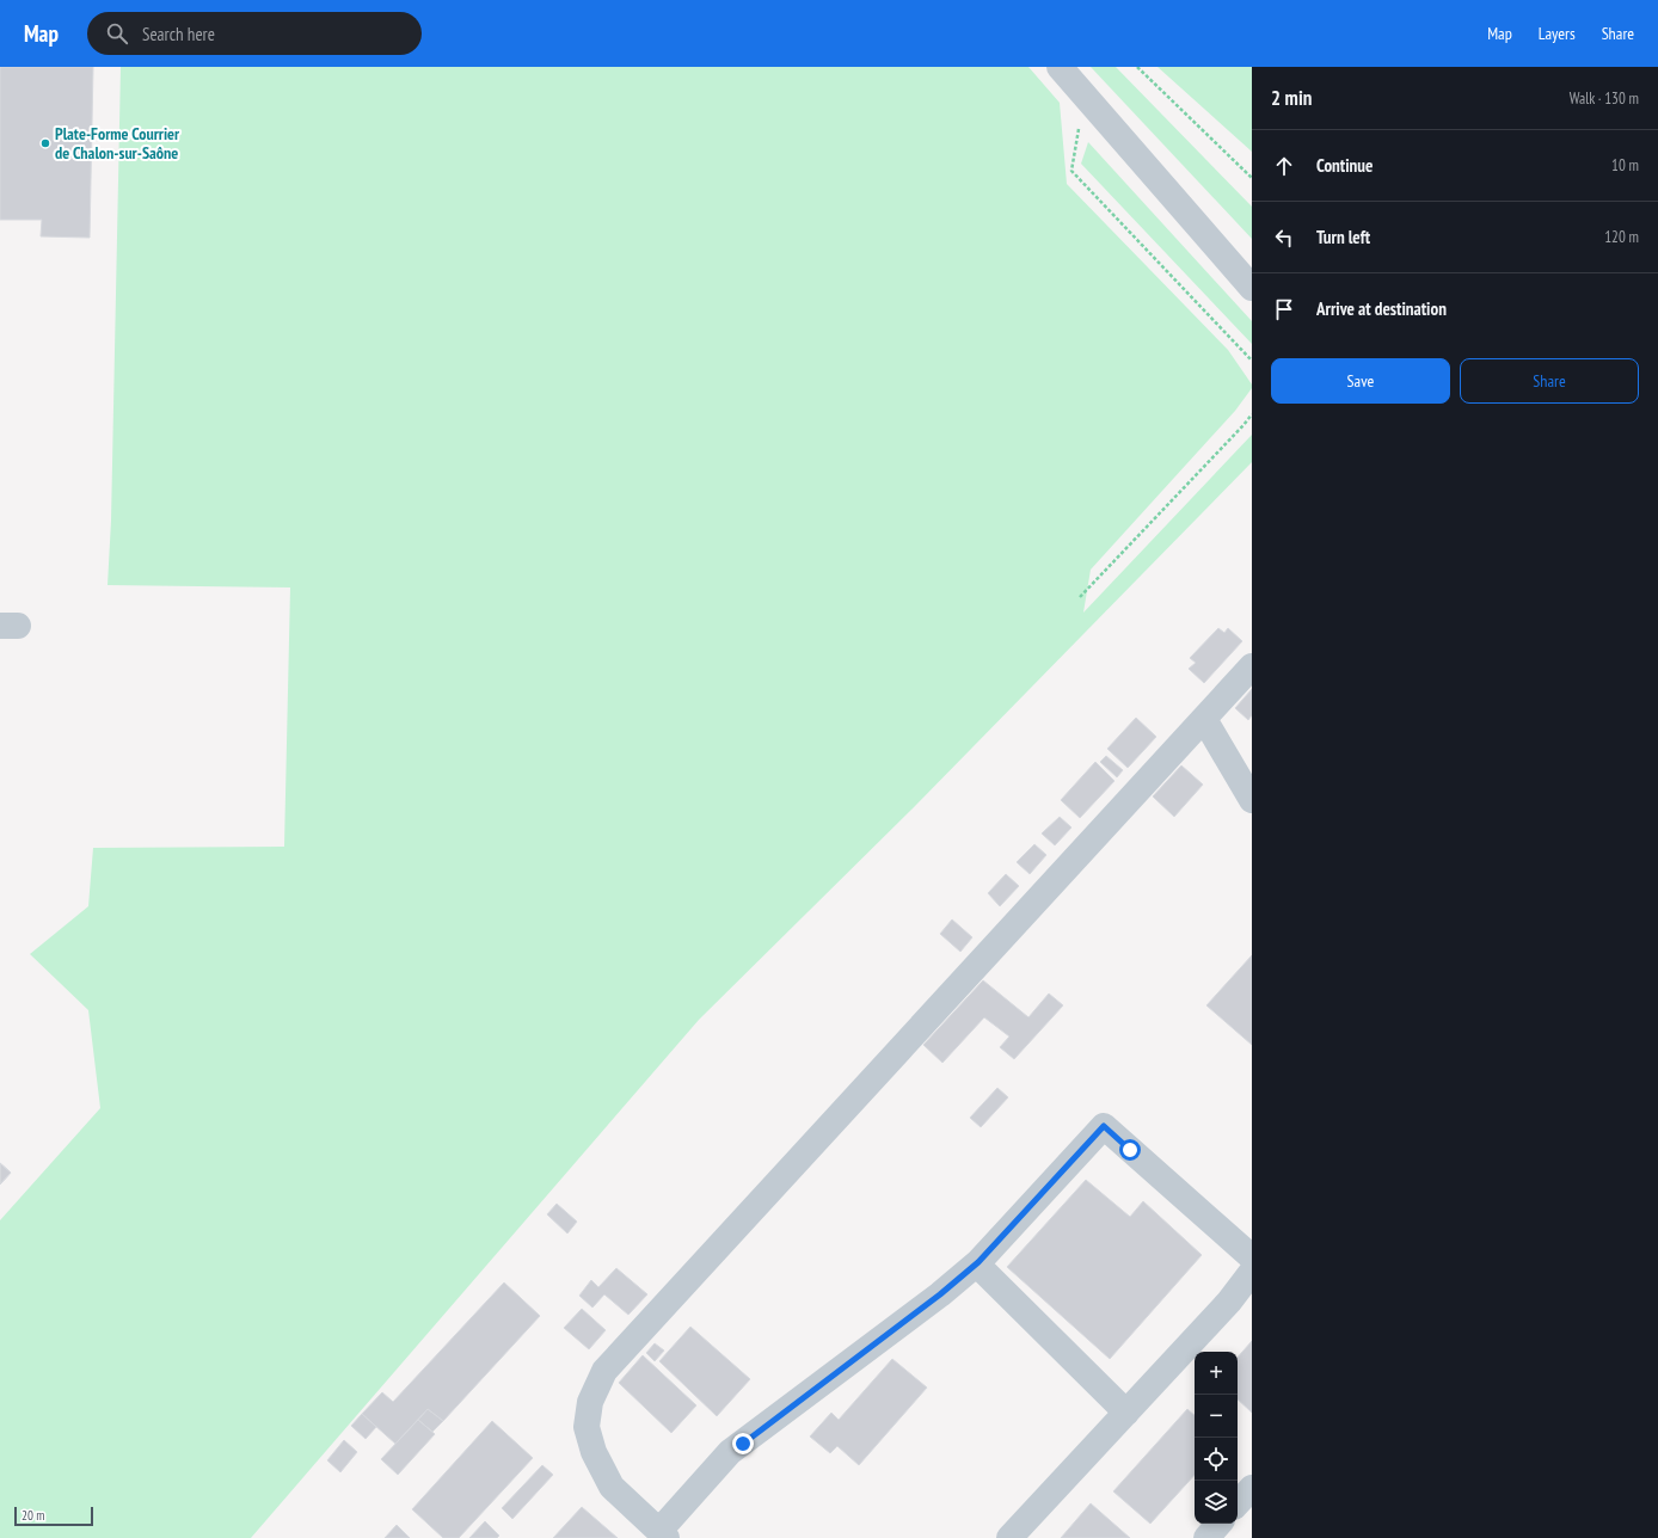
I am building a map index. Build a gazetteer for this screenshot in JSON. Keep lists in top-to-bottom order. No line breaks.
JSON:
{"places":["Plate-Forme Courrier de Chalon-sur-Saône"],"scale_bar":"20 m","page":{"header":"Map","search":"Search here","nav":["Map","Layers","Share"],"heading":["2 min","Walk · 130 m"],"list":[["Continue","10 m"],["Turn left","120 m"],"Arrive at destination"],"buttons":["Save","Share"],"map_buttons":["+","−"],"scale":"20 m"}}
